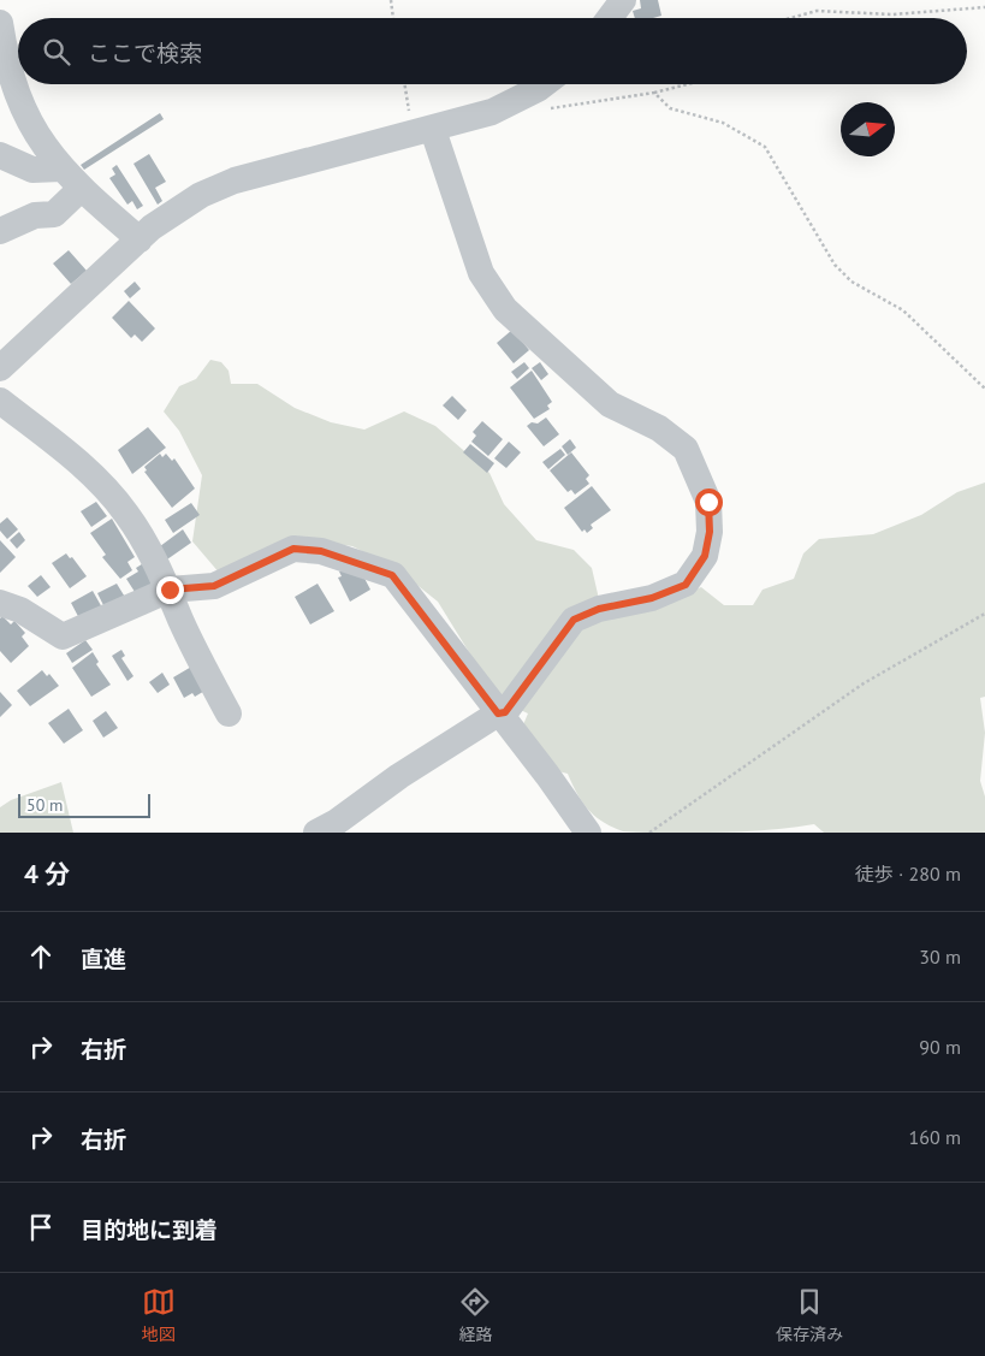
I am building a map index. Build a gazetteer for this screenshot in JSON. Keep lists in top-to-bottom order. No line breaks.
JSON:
{"scale_bar":"50 m","north":"right","page":{"search":"ここで検索","scale":"50 m","heading":["4 分","徒歩 · 280 m"],"list":[["直進","30 m"],["右折","90 m"],["右折","160 m"],"目的地に到着"],"nav":["地図","経路","保存済み"]}}
